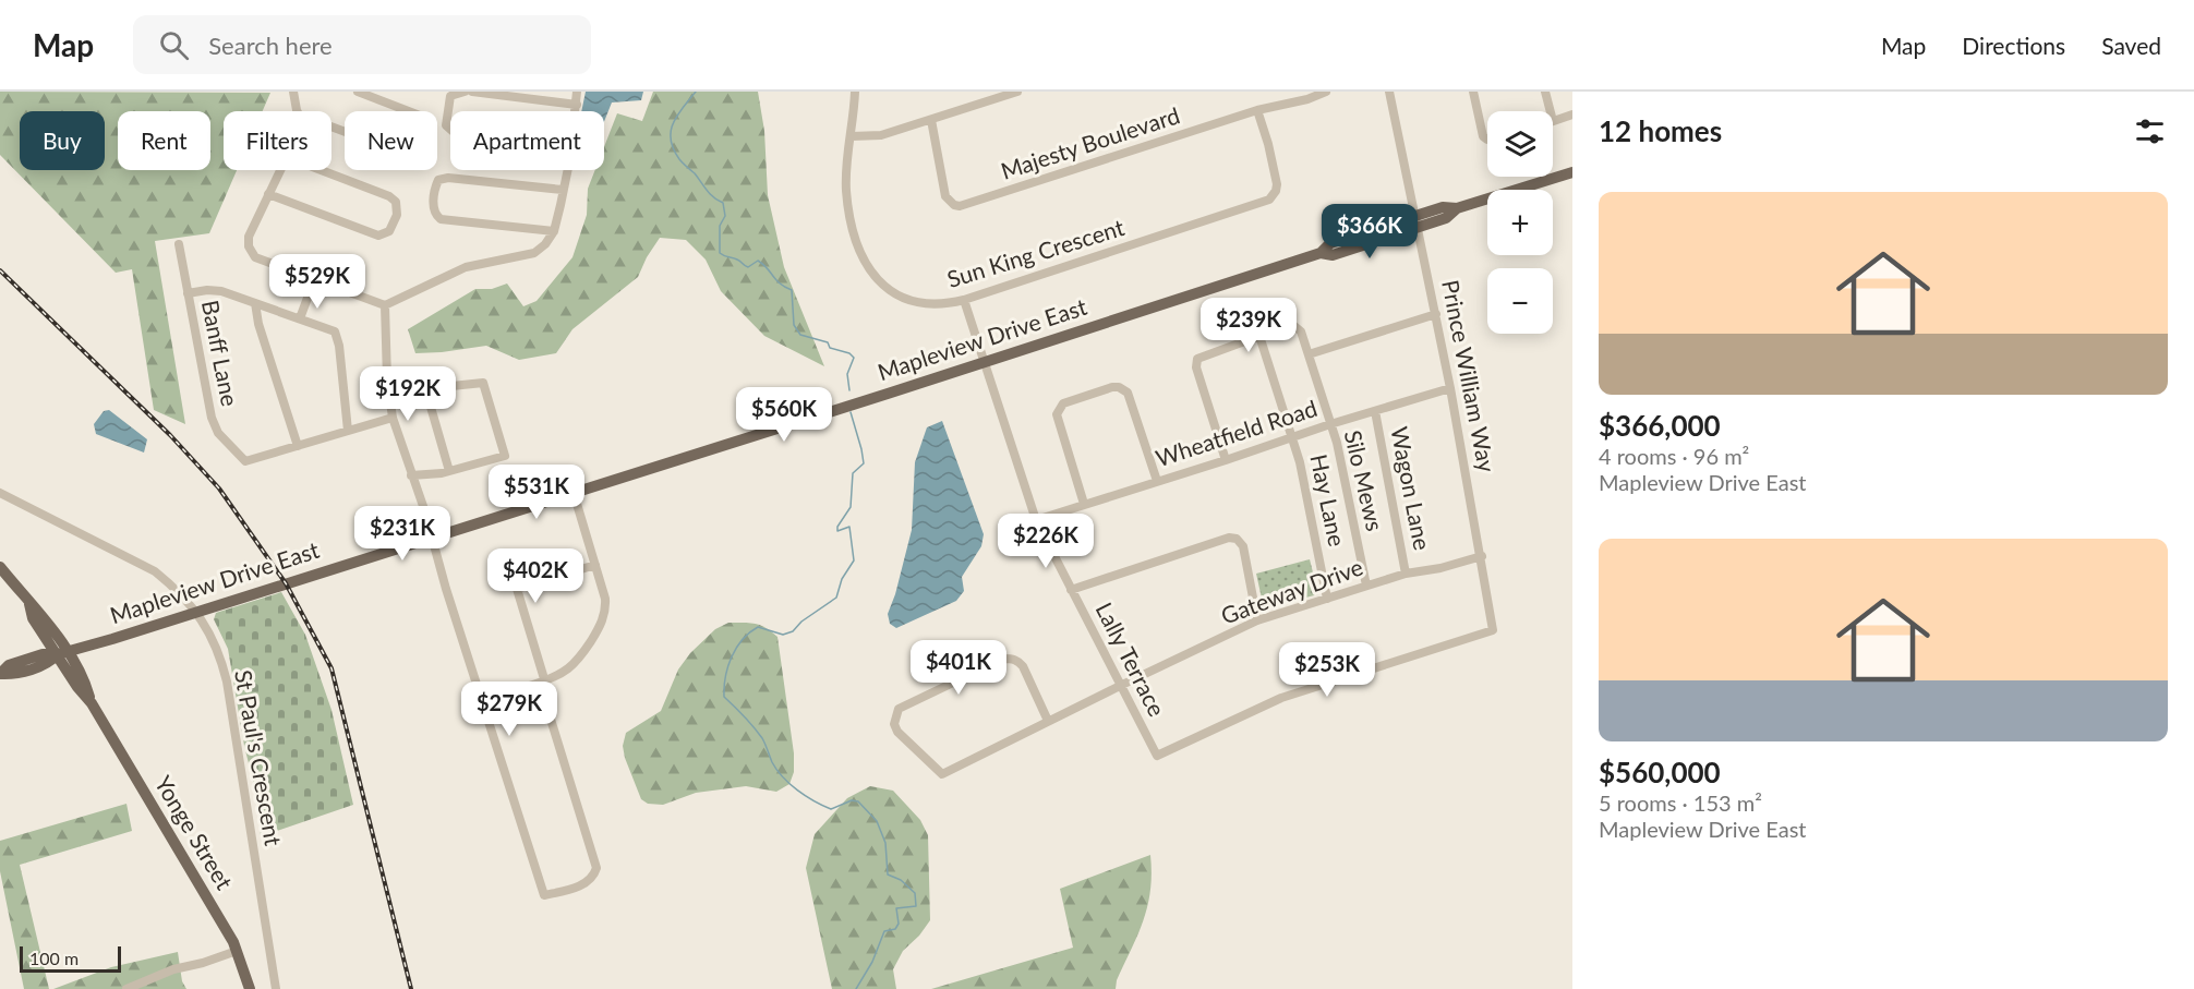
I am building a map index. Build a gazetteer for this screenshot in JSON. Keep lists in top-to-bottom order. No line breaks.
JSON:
{"streets":{"main road":["Mapleview Drive East","Yonge Street"],"street":["Majesty Boulevard","Sun King Crescent","Banff Lane","Prince William Way","Wheatfield Road","Silo Mews","Wagon Lane","Hay Lane","Gateway Drive","Lally Terrace","St Paul's Crescent"]},"crossings":[["Majesty Boulevard","Sun King Crescent"],["Sun King Crescent","Lally Terrace"],["Mapleview Drive East","Prince William Way"],["Mapleview Drive East","Lally Terrace"],["Mapleview Drive East","St Paul's Crescent"],["Mapleview Drive East","Yonge Street"],["Prince William Way","Wheatfield Road"],["Prince William Way","Gateway Drive"],["Prince William Way","Lally Terrace"],["Wheatfield Road","Silo Mews"],["Wheatfield Road","Wagon Lane"],["Wheatfield Road","Hay Lane"],["Wheatfield Road","Lally Terrace"],["Silo Mews","Hay Lane"],["Silo Mews","Gateway Drive"],["Wagon Lane","Gateway Drive"],["Hay Lane","Gateway Drive"],["Gateway Drive","Lally Terrace"]],"scale_bar":"100 m","page":{"header":"Map","search":"Search here","nav":["Map","Directions","Saved"],"heading":"12 homes","map_buttons":["+","−"],"chip":["Buy","Rent","Filters","New","Apartment"],"list":[{"name":"$366,000","note":"4 rooms · 96 m² · Mapleview Drive East"},{"name":"$560,000","note":"5 rooms · 153 m² · Mapleview Drive East"}],"price":["$366K","$529K","$239K","$192K","$560K","$531K","$231K","$226K","$402K","$401K","$253K","$279K"],"scale":"100 m"}}
